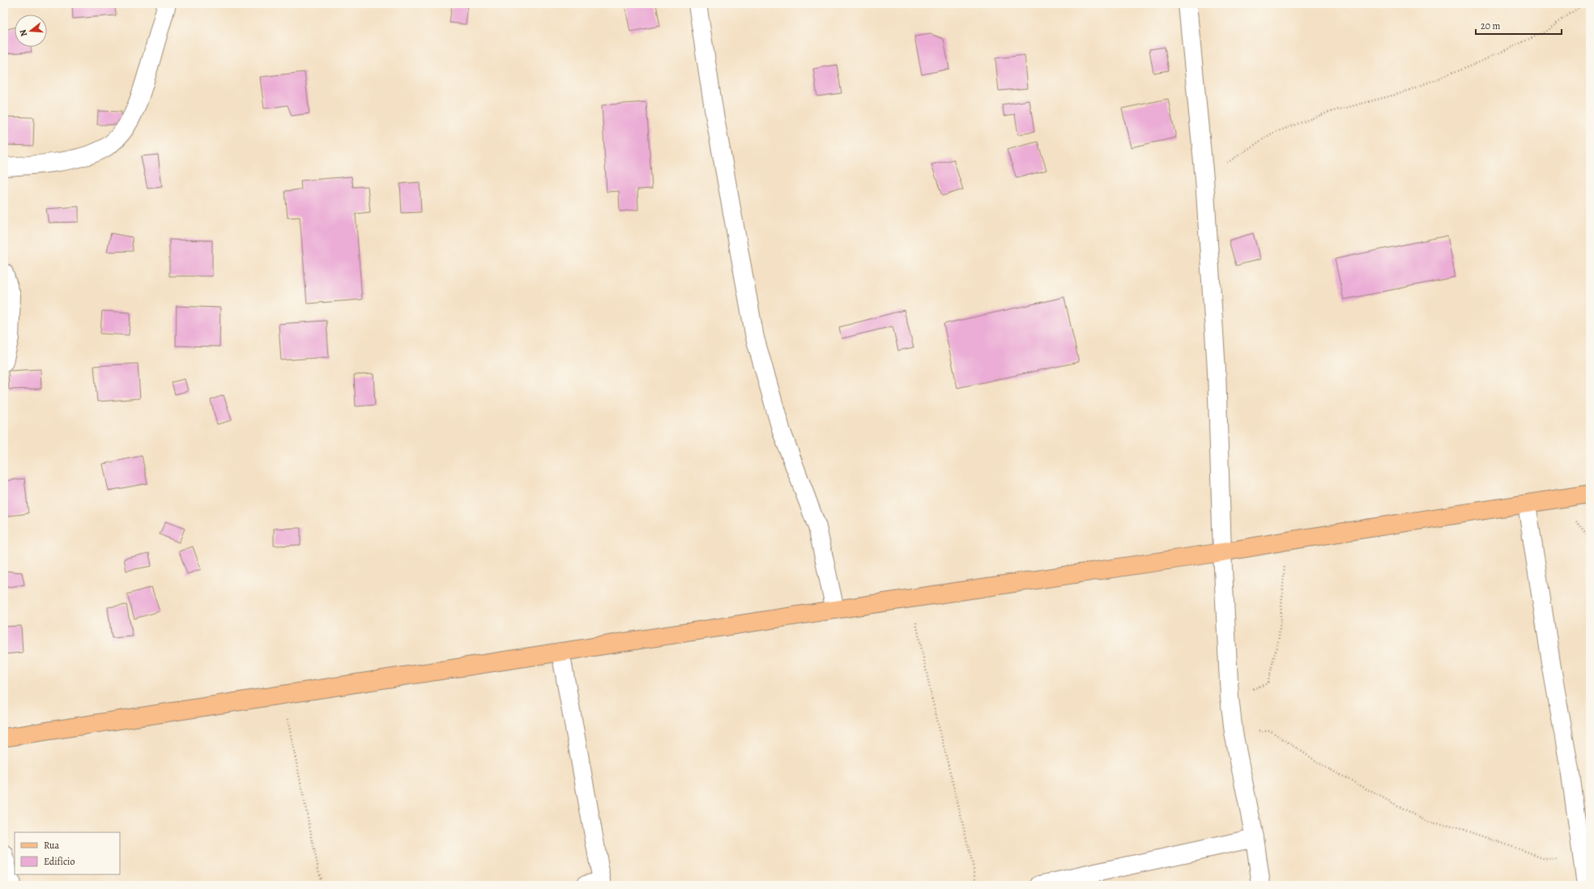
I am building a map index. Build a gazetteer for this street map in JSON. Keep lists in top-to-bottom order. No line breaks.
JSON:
{"legend":["Rua","Edifício"],"scale_bar":"20 m","north":"left"}
